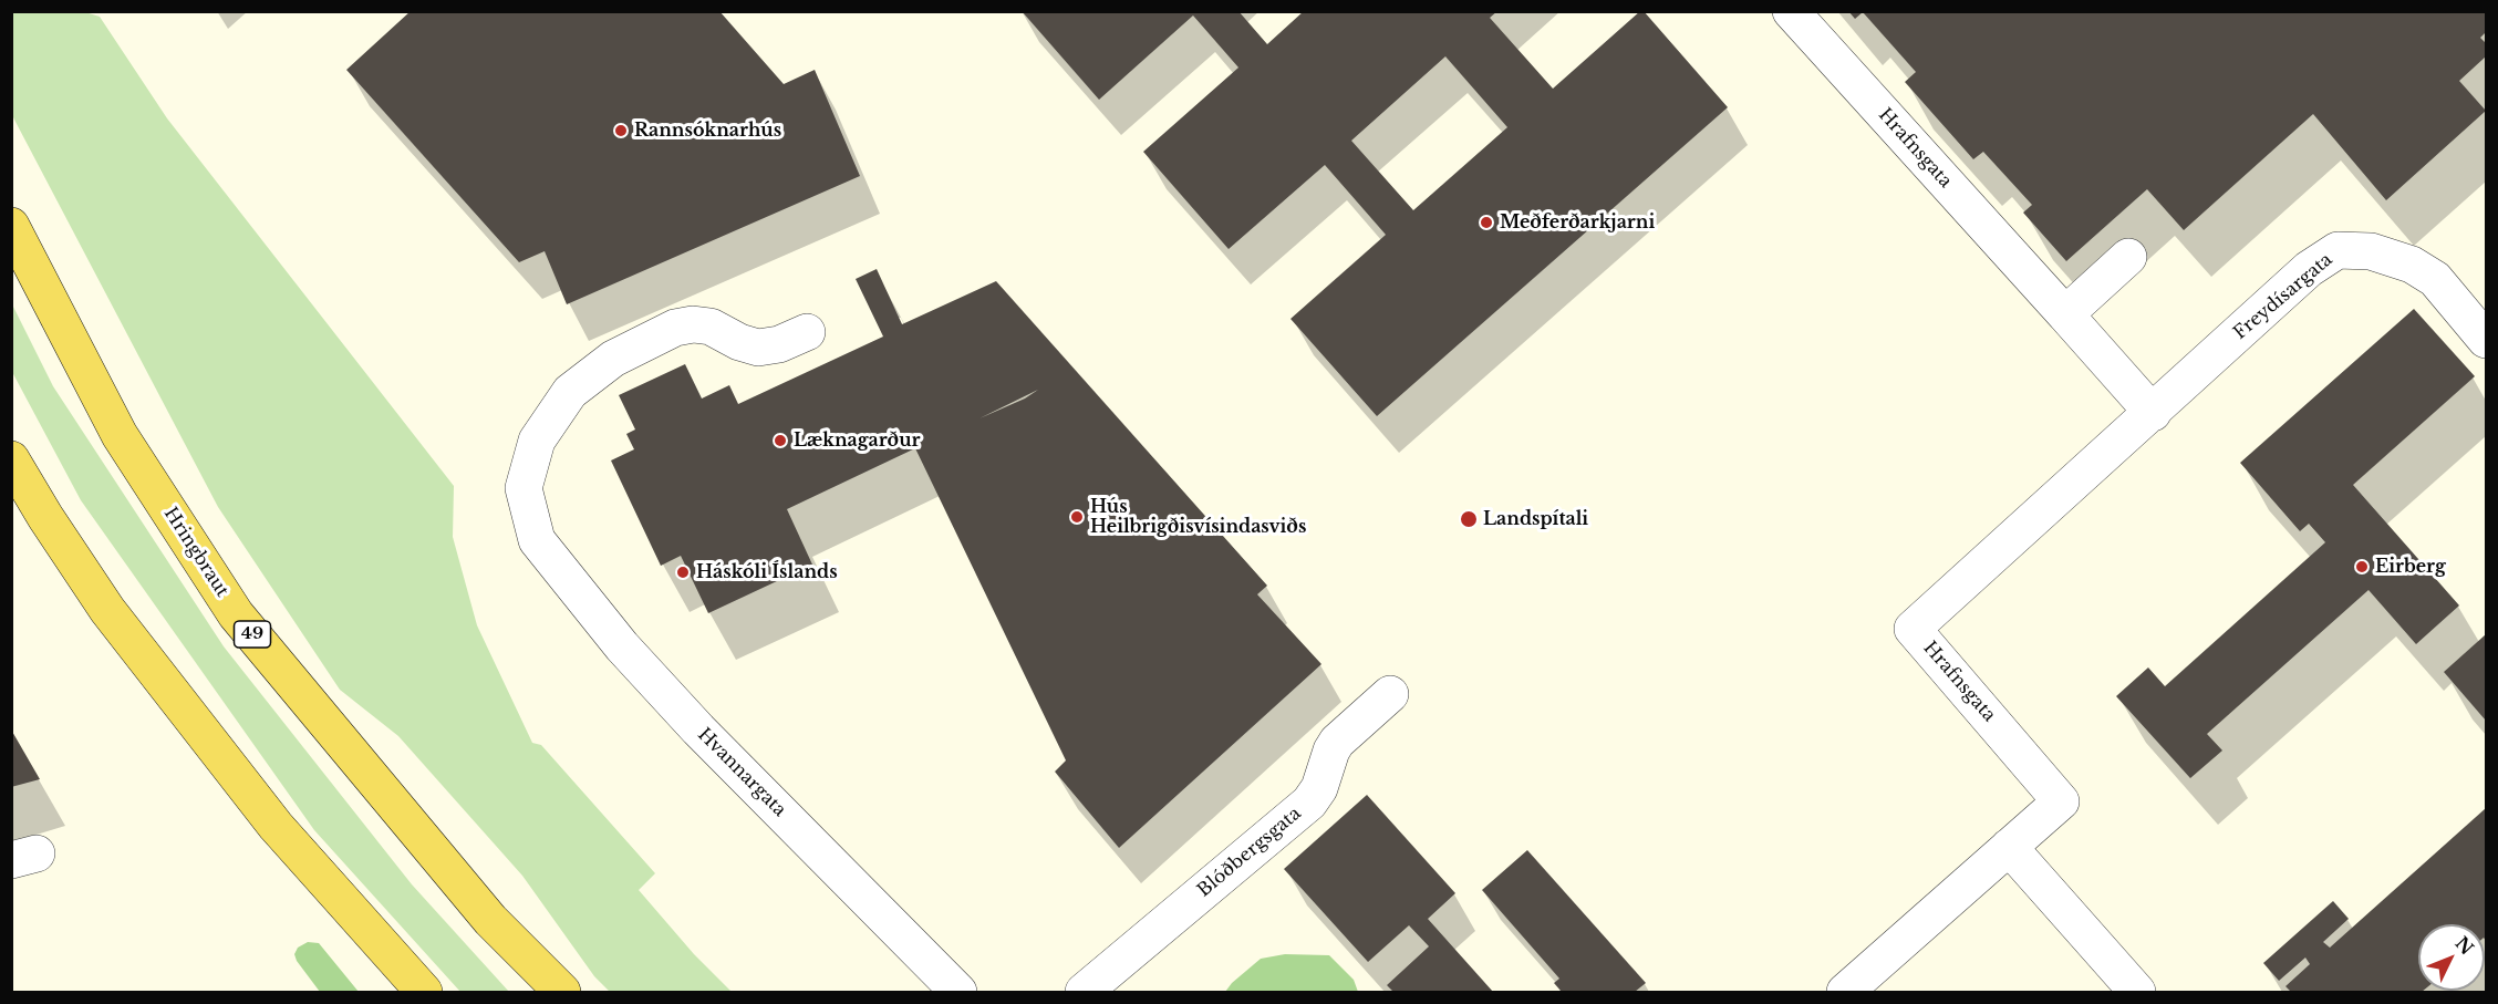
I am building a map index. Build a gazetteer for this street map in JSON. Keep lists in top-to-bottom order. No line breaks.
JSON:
{"streets":{"main road":["Hringbraut","49"],"street":["Hrafnsgata","Freydísargata","Hvannargata","Blóðbergsgata"]},"crossings":[["Hrafnsgata","Freydísargata"]],"places":["Rannsóknarhús","Meðferðarkjarni","Læknagarður","Hús Heilbrigðisvísindasviðs","Landspítali","Eirberg","Háskóli Íslands"],"north":"top right"}
